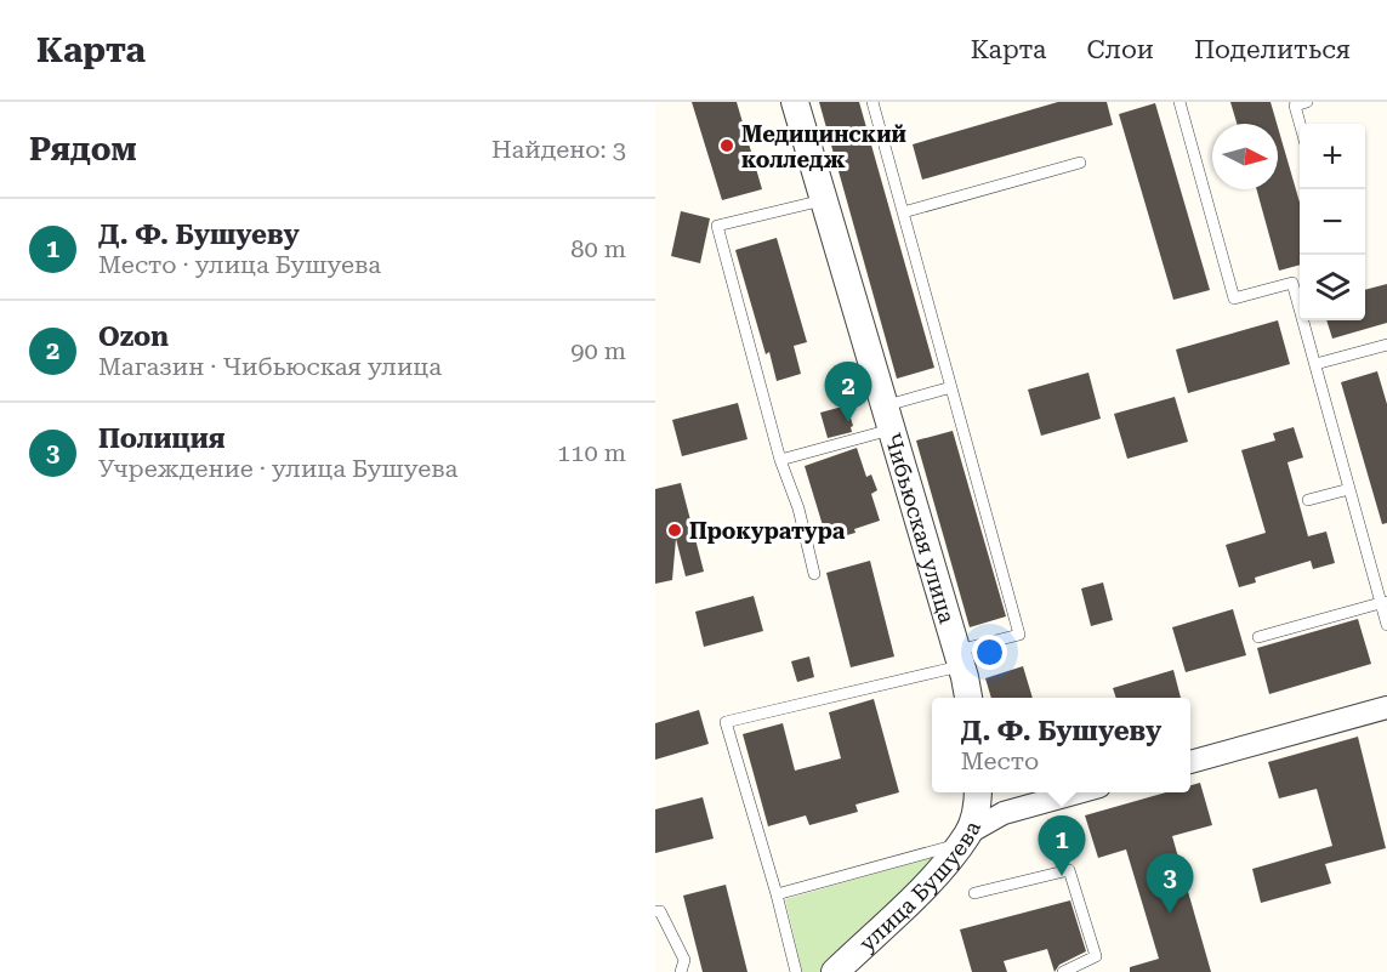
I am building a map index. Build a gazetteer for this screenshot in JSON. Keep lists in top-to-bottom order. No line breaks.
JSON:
{"streets":{"street":["Чибьюская улица","улица Бушуева"]},"places":["Медицинский колледж","Прокуратура"],"north":"right","page":{"header":"Карта","nav":["Карта","Слои","Поделиться"],"heading":["Рядом","Найдено: 3"],"map_buttons":["+","−"],"list":[{"mark":"1","name":"Д. Ф. Бушуеву","note":"Место · улица Бушуева","value":"80 m"},{"mark":"2","name":"Ozon","note":"Магазин · Чибьюская улица","value":"90 m"},{"mark":"3","name":"Полиция","note":"Учреждение · улица Бушуева","value":"110 m"}],"pins":["2","1","3"],"popup":["Д. Ф. Бушуеву","Место"]}}
